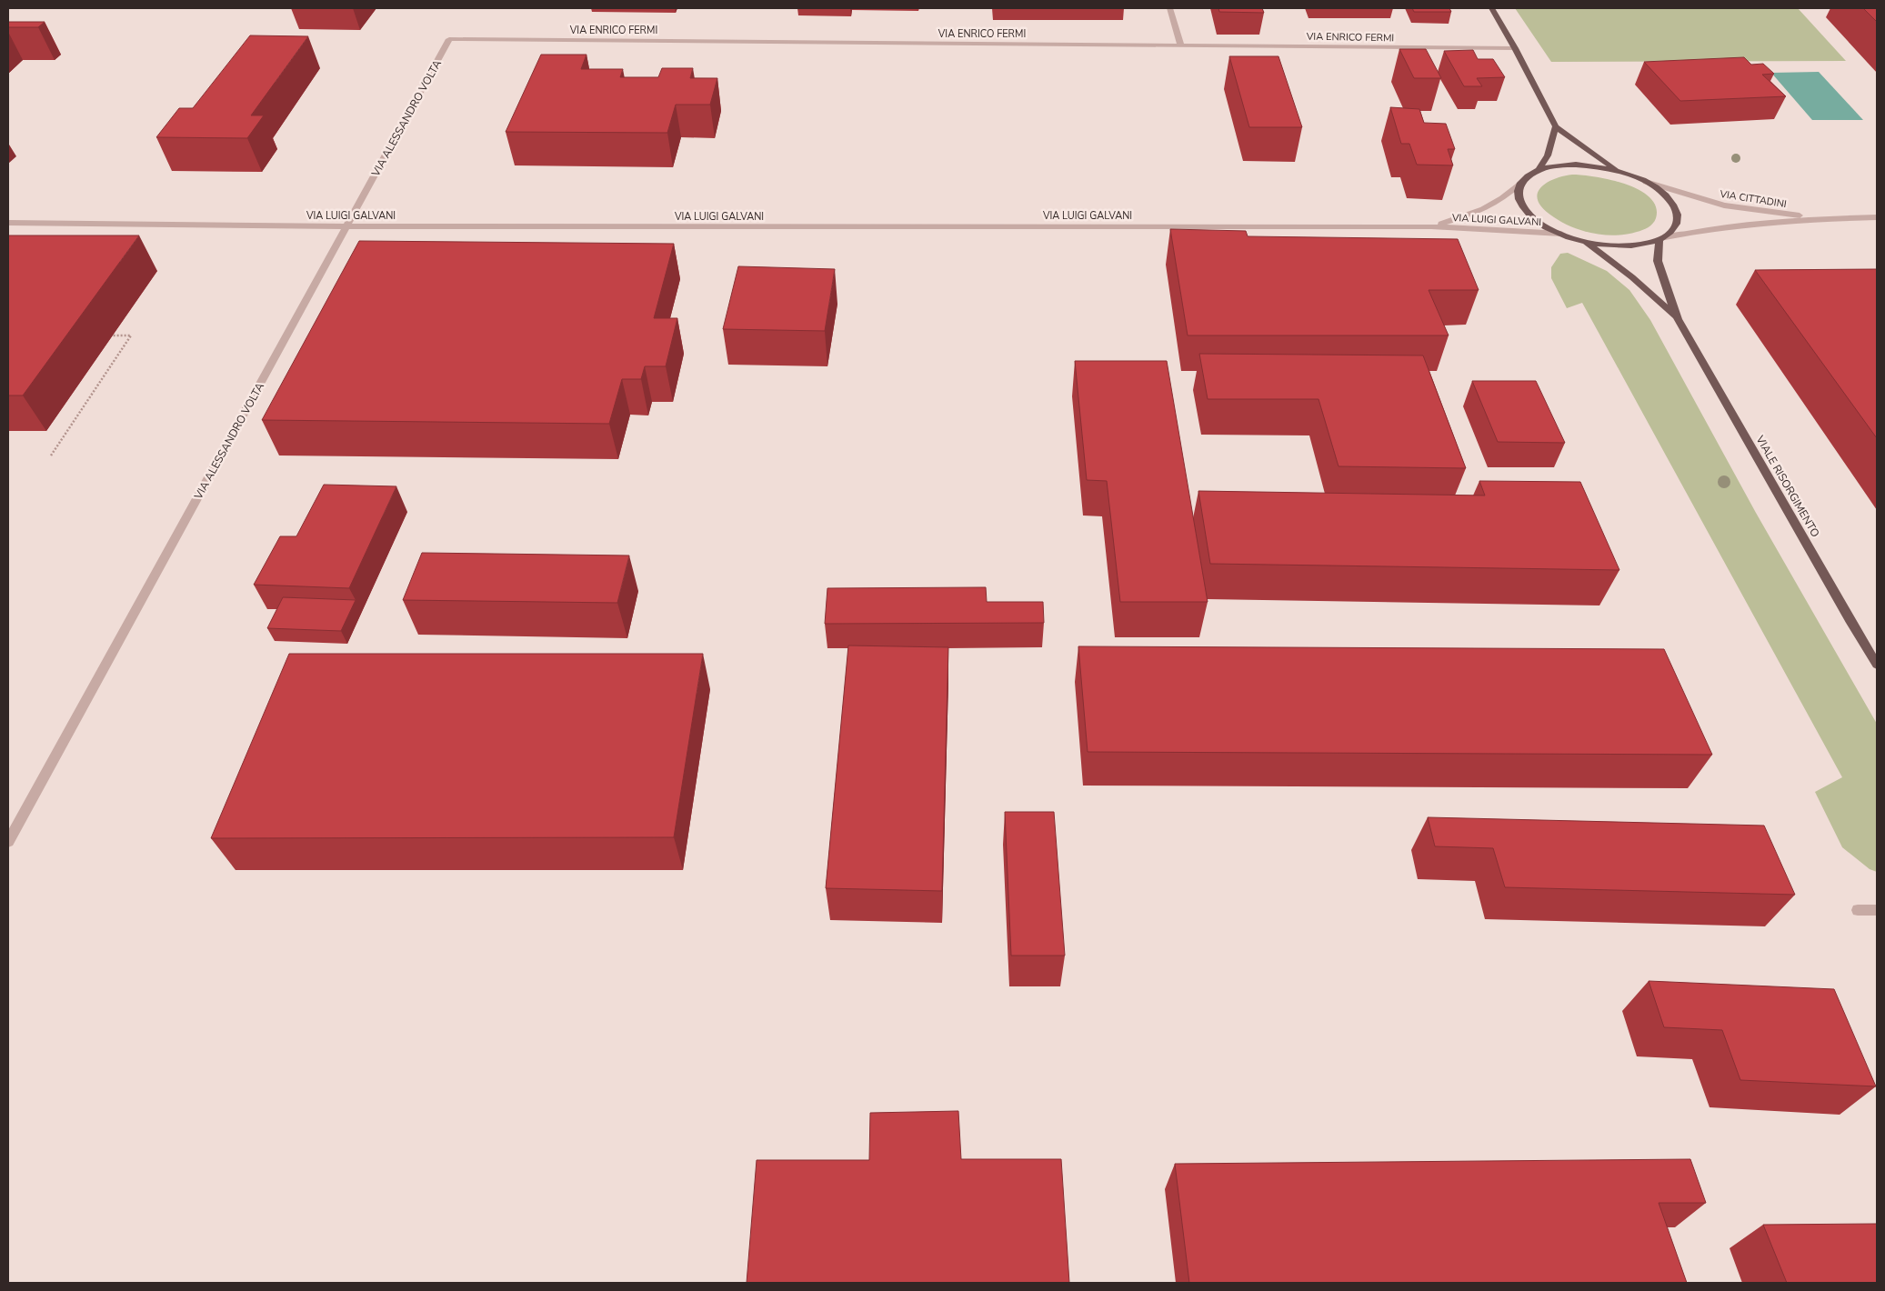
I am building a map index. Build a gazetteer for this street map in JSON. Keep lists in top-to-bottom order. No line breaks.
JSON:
{"streets":{"main road":["VIALE RISORGIMENTO"],"street":["VIA ENRICO FERMI","VIA ALESSANDRO VOLTA","VIA CITTADINI","VIA LUIGI GALVANI"]},"crossings":[["VIA ENRICO FERMI","VIA ALESSANDRO VOLTA"],["VIA ALESSANDRO VOLTA","VIA LUIGI GALVANI"],["VIA CITTADINI","VIALE RISORGIMENTO"]]}
